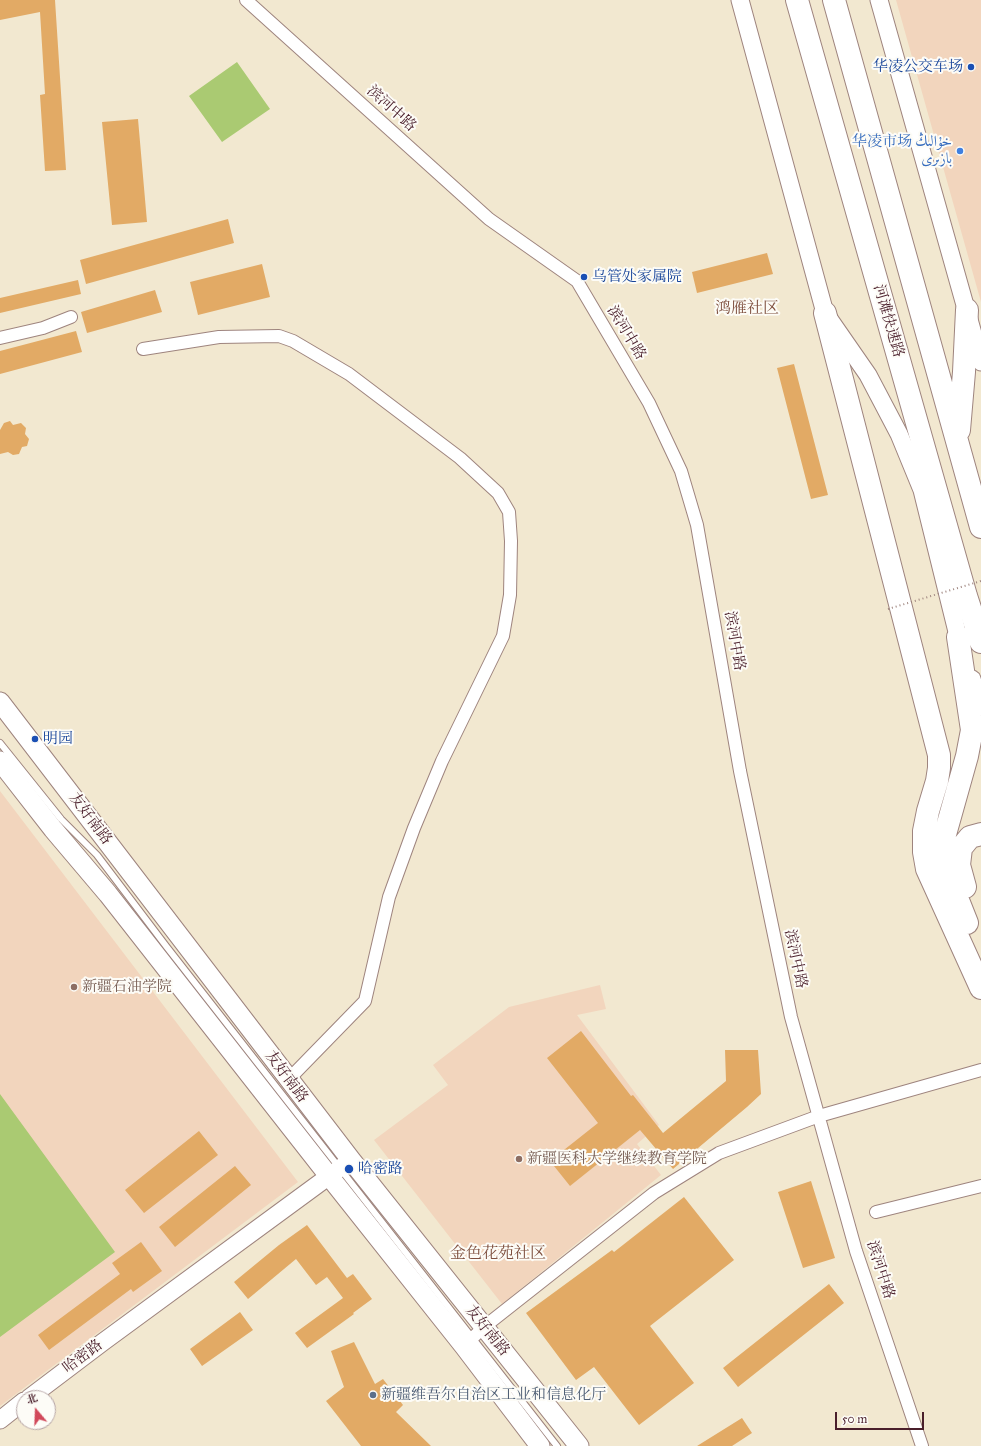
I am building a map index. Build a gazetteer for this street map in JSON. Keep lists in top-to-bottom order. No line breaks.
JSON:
{"streets":{"highway":["河滩快速路"],"main road":["友好南路"],"street":["滨河中路","哈密路"]},"crossings":[["友好南路","哈密路"]],"districts":["鸿雁社区","金色花苑社区"],"places":["华凌公交车场","华凌市场 خۇالىڭ بازىرى","乌管处家属院","明园","新疆石油学院","新疆医科大学继续教育学院","哈密路","新疆维吾尔自治区工业和信息化厅"],"scale_bar":"50 m","north":"top"}
